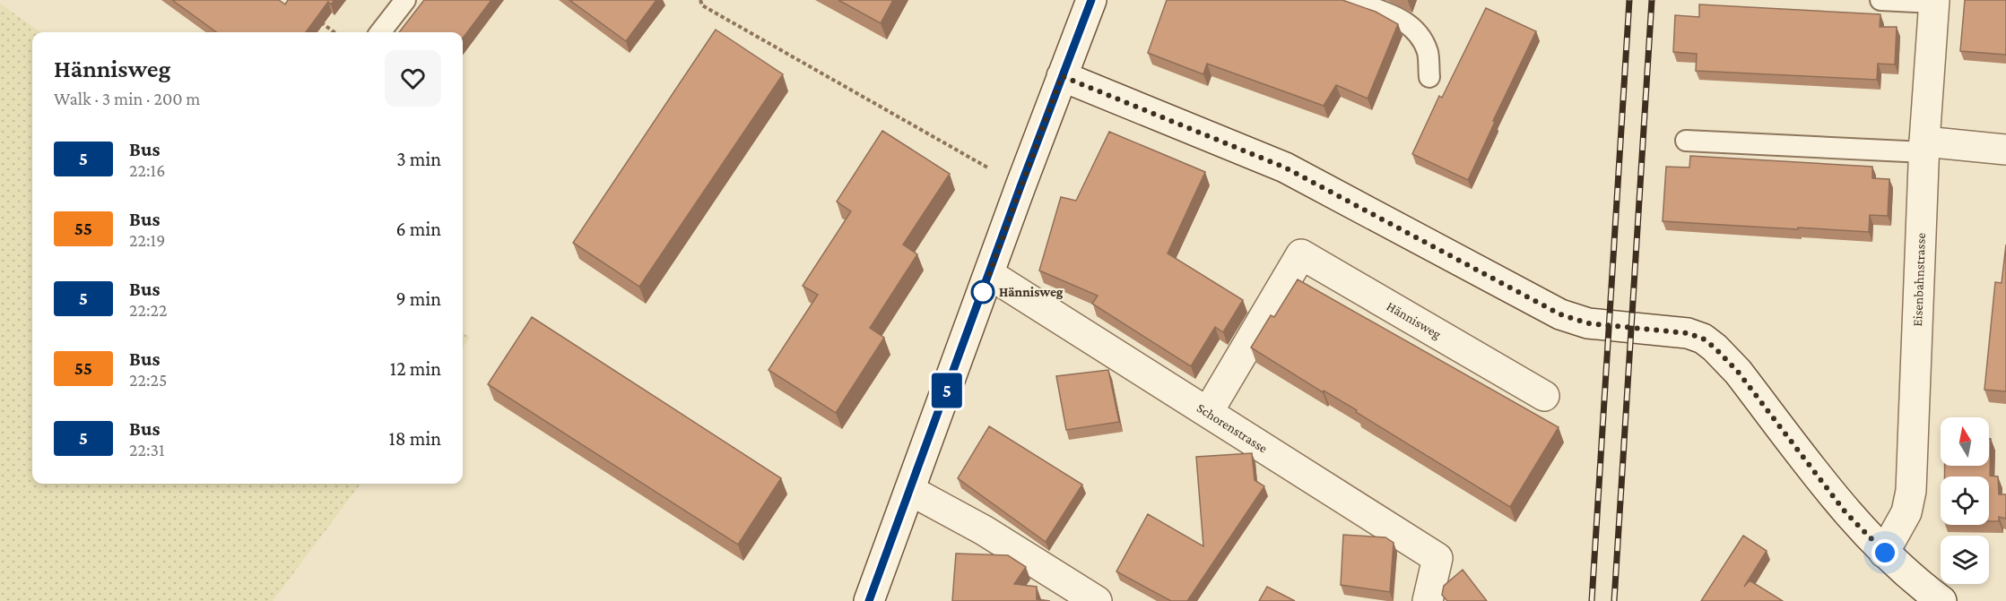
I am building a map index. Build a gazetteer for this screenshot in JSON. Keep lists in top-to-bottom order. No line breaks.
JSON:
{"streets":{"street":["Eisenbahnstrasse","Hännisweg","Schorenstrasse"]},"crossings":[["Hännisweg","Schorenstrasse"]],"places":["Hännisweg"],"lines":["bus line 5"],"north":"top","page":{"on_map":"5","heading":["Hännisweg","Walk · 3 min · 200 m"],"list":[{"mark":"5","name":"Bus","note":"22:16","value":"3 min"},{"mark":"55","name":"Bus","note":"22:19","value":"6 min"},{"mark":"5","name":"Bus","note":"22:22","value":"9 min"},{"mark":"55","name":"Bus","note":"22:25","value":"12 min"},{"mark":"5","name":"Bus","note":"22:31","value":"18 min"}]}}
